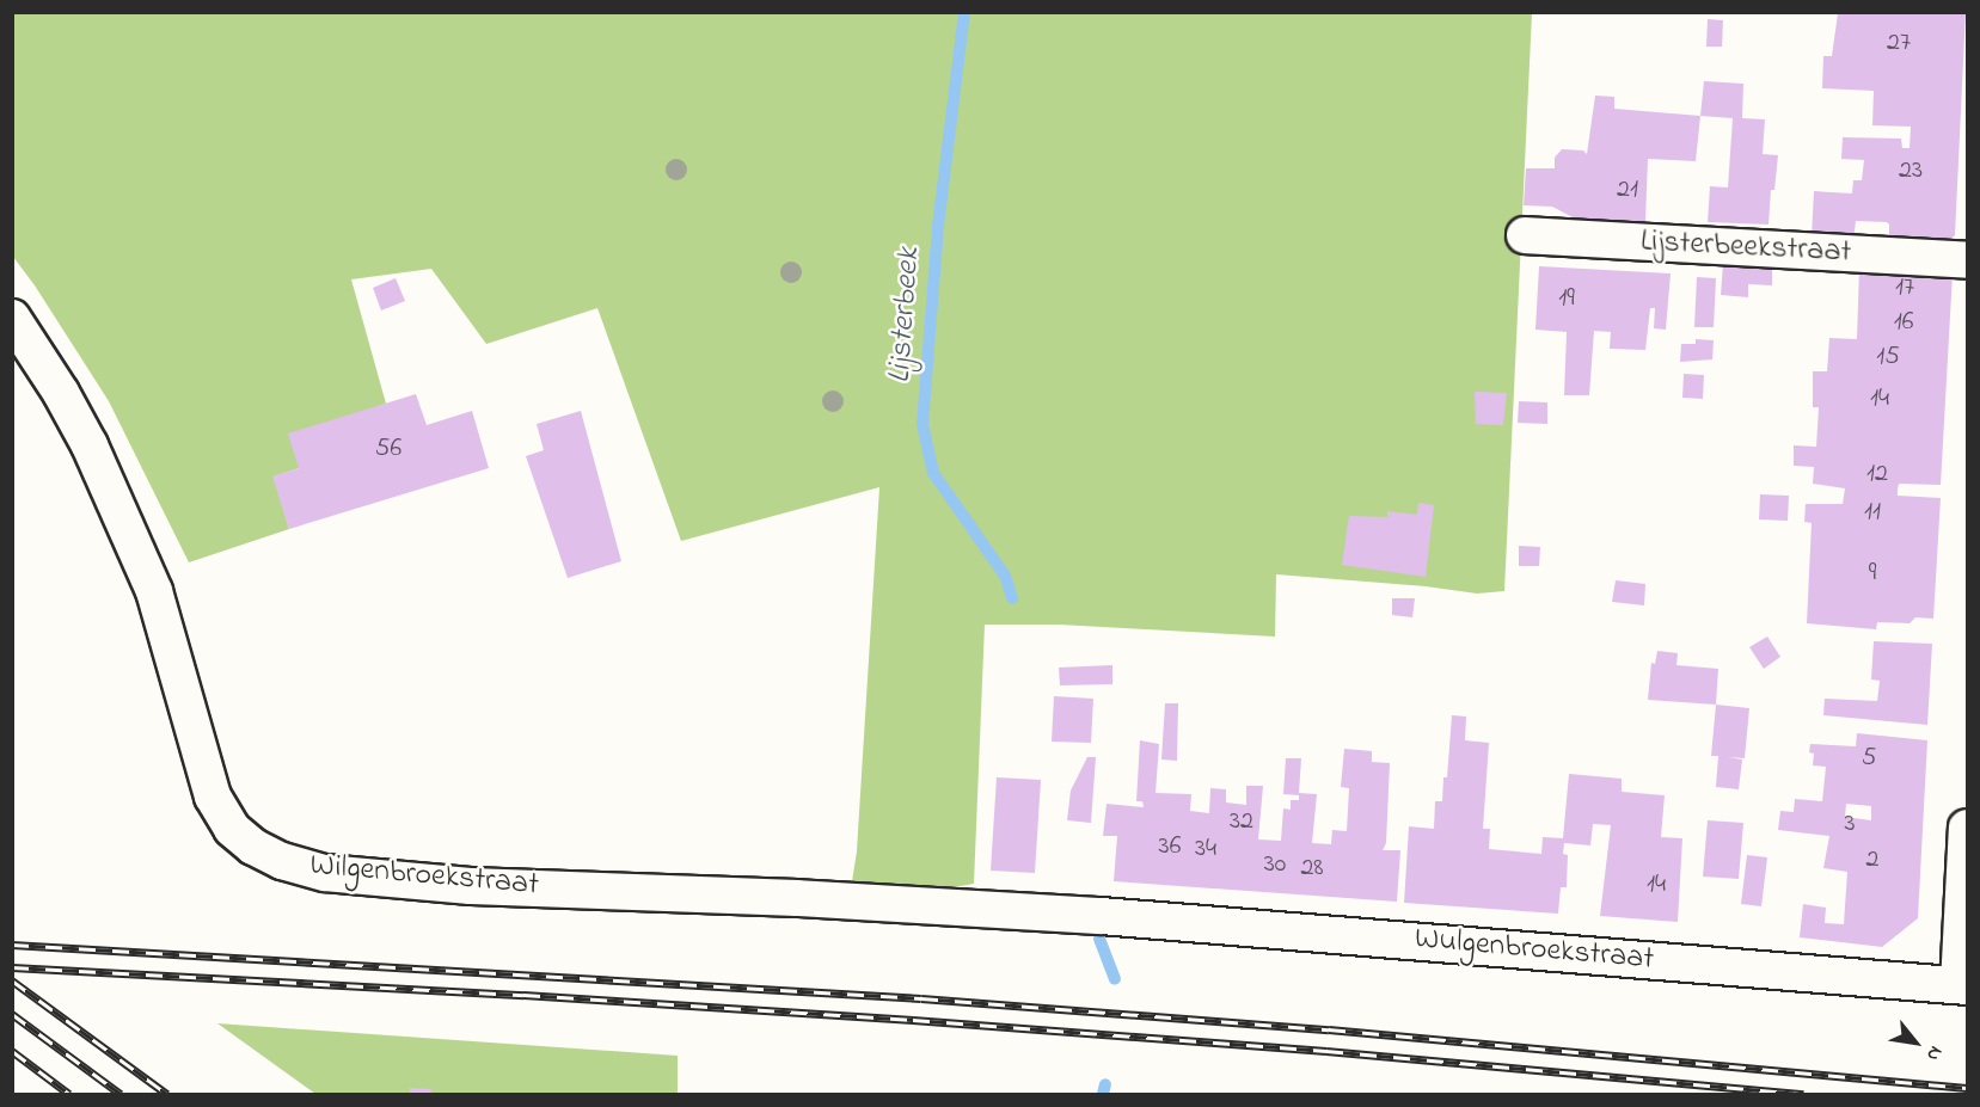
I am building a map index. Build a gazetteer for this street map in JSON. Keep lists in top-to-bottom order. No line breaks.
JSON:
{"streets":{"street":["Lijsterbeekstraat","Wilgenbroekstraat","Wulgenbroekstraat"]},"crossings":[["Wilgenbroekstraat","Wulgenbroekstraat"]],"water":["Lijsterbeek"],"house_numbers":["27","23","21","17","19","16","15","14","56","12","11","9","5","32","3","36","34","2","30","28","14"],"north":"bottom right"}
